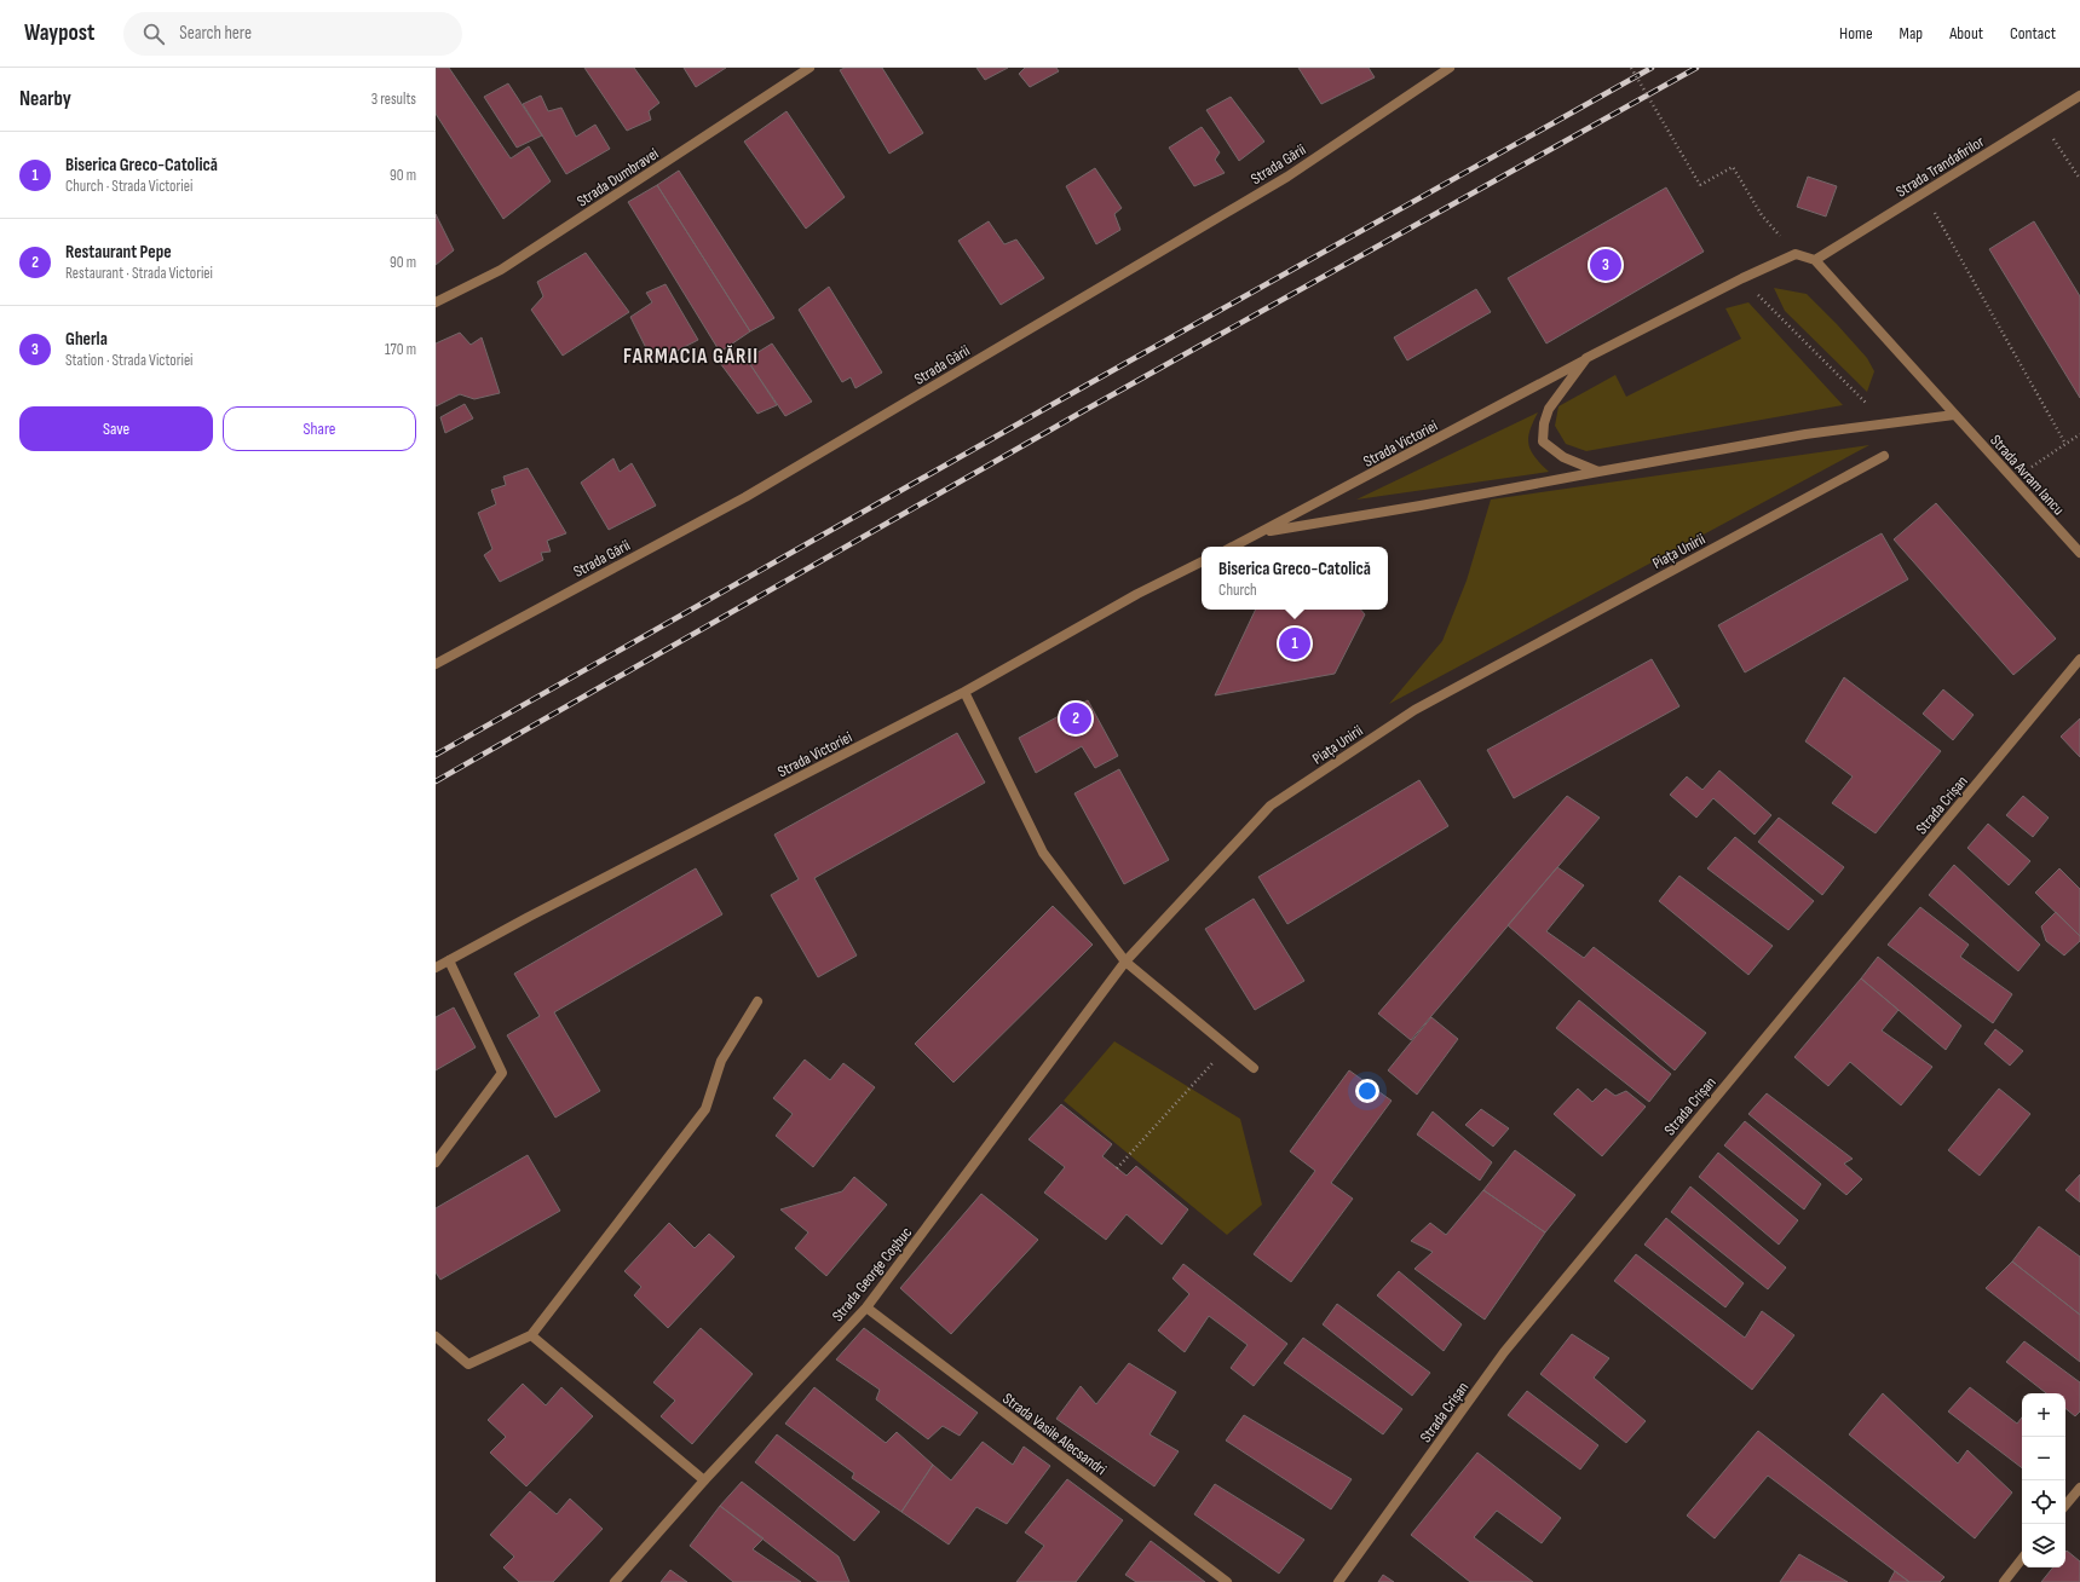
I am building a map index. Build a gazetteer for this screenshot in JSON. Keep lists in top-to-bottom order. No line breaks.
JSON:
{"streets":{"street":["Strada Gării","Strada Trandafirilor","Strada Dumbravei","Strada Victoriei","Strada Avram Iancu","Piața Unirii","Strada Crișan","Strada George Coșbuc","Strada Vasile Alecsandri"]},"crossings":[["Strada Trandafirilor","Strada Avram Iancu"],["Piața Unirii","Strada George Coșbuc"],["Strada George Coșbuc","Strada Vasile Alecsandri"]],"districts":["FARMACIA GĂRII"],"page":{"header":"Waypost","search":"Search here","nav":["Home","Map","About","Contact"],"heading":["Nearby","3 results"],"list":[{"mark":"1","name":"Biserica Greco-Catolică","note":"Church · Strada Victoriei","value":"90 m"},{"mark":"2","name":"Restaurant Pepe","note":"Restaurant · Strada Victoriei","value":"90 m"},{"mark":"3","name":"Gherla","note":"Station · Strada Victoriei","value":"170 m"}],"pins":["3","1","2"],"buttons":["Save","Share"],"popup":["Biserica Greco-Catolică","Church"],"map_buttons":["+","−"]}}
